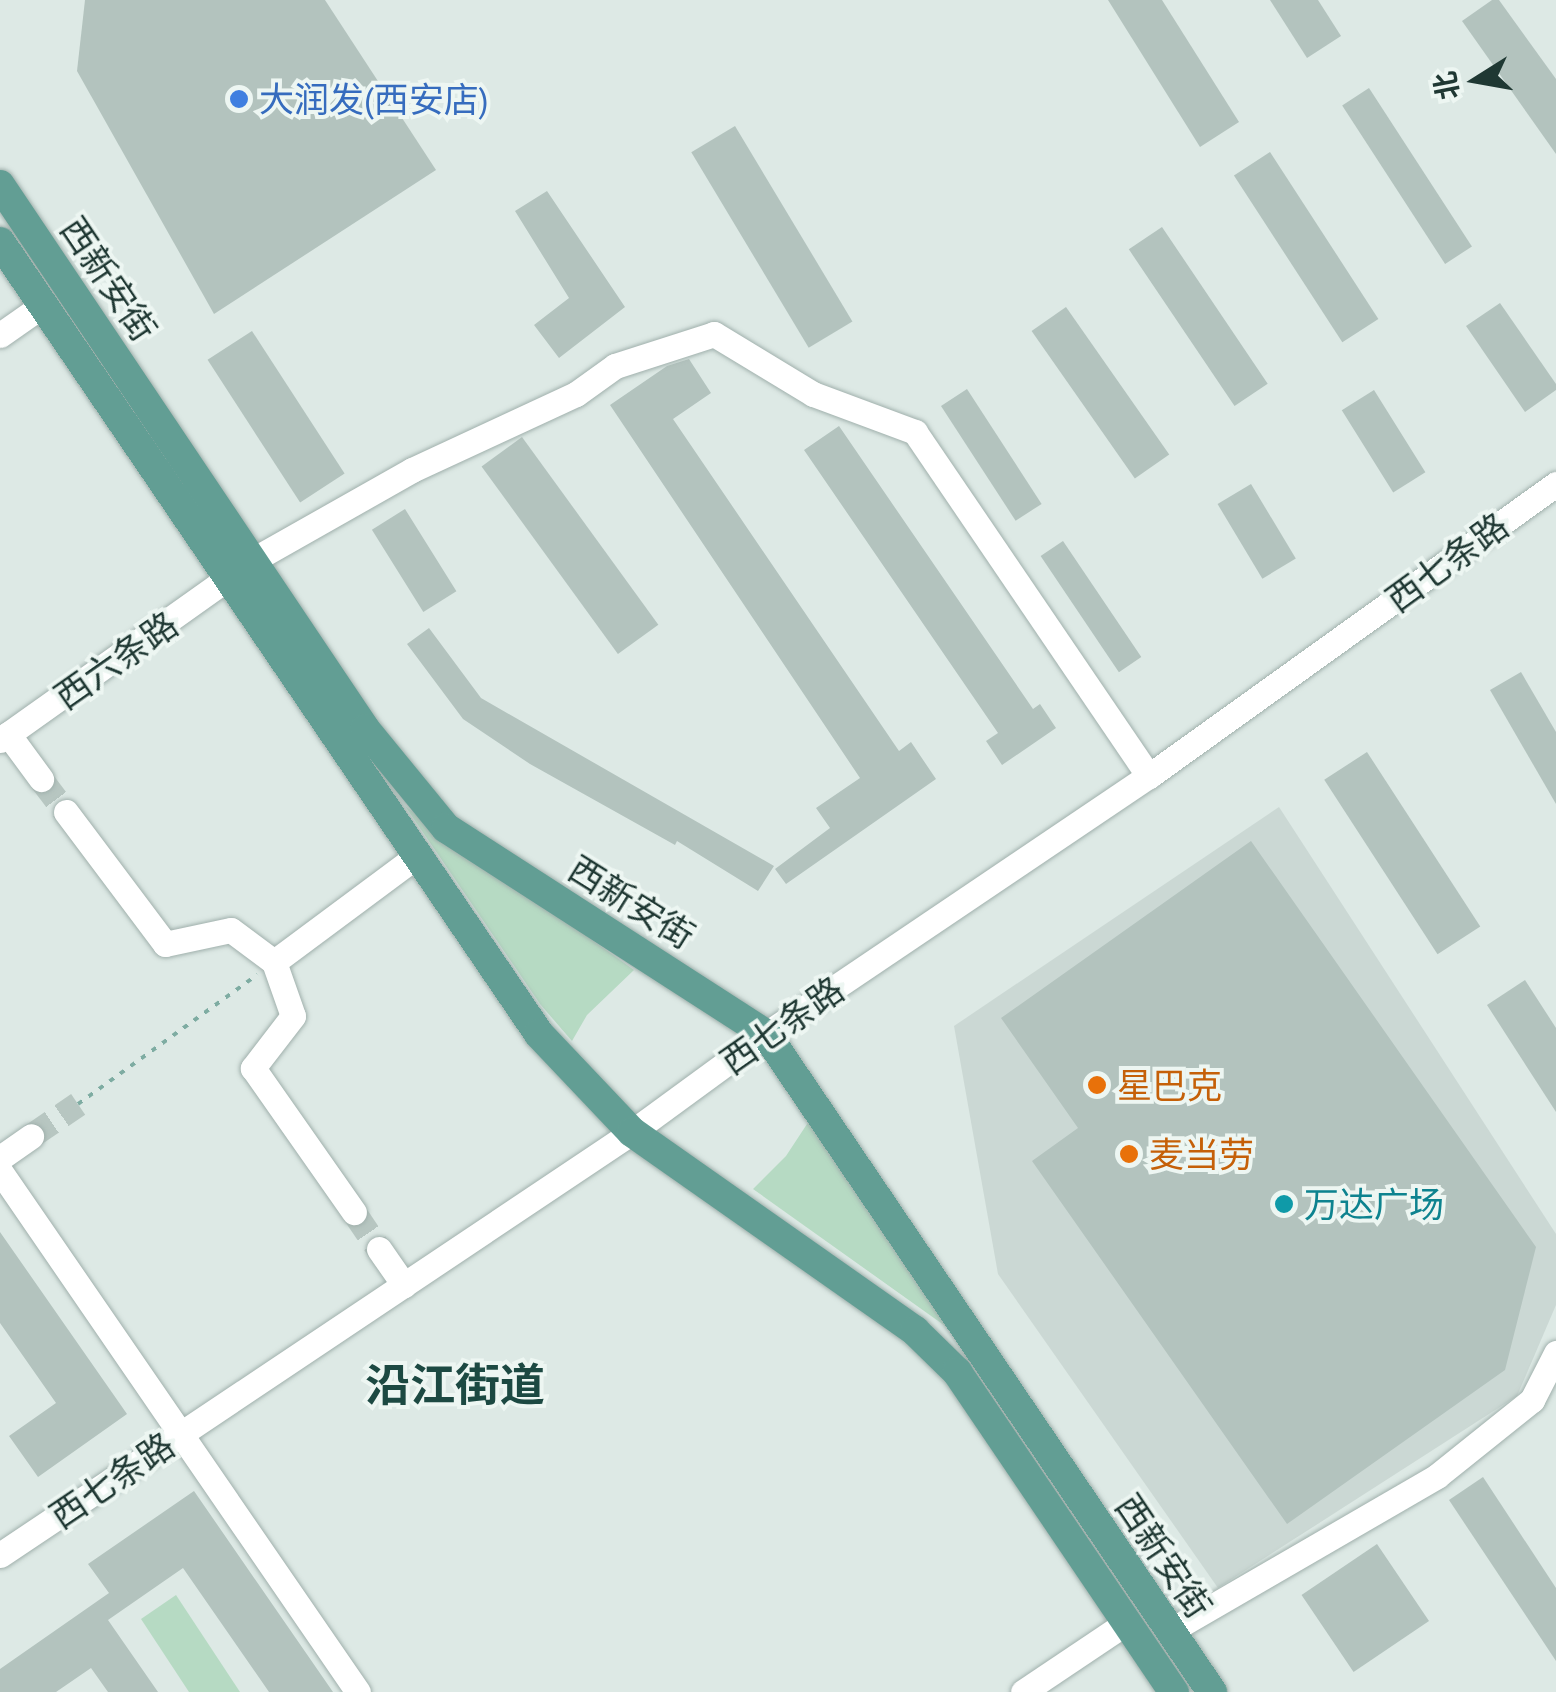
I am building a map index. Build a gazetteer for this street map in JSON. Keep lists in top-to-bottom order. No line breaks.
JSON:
{"streets":{"main road":["西新安街"],"street":["西七条路","西六条路"]},"crossings":[["西新安街","西七条路"],["西新安街","西六条路"],["西七条路","西六条路"]],"districts":["沿江街道"],"places":["大润发(西安店)","星巴克","麦当劳","万达广场"],"north":"left"}
